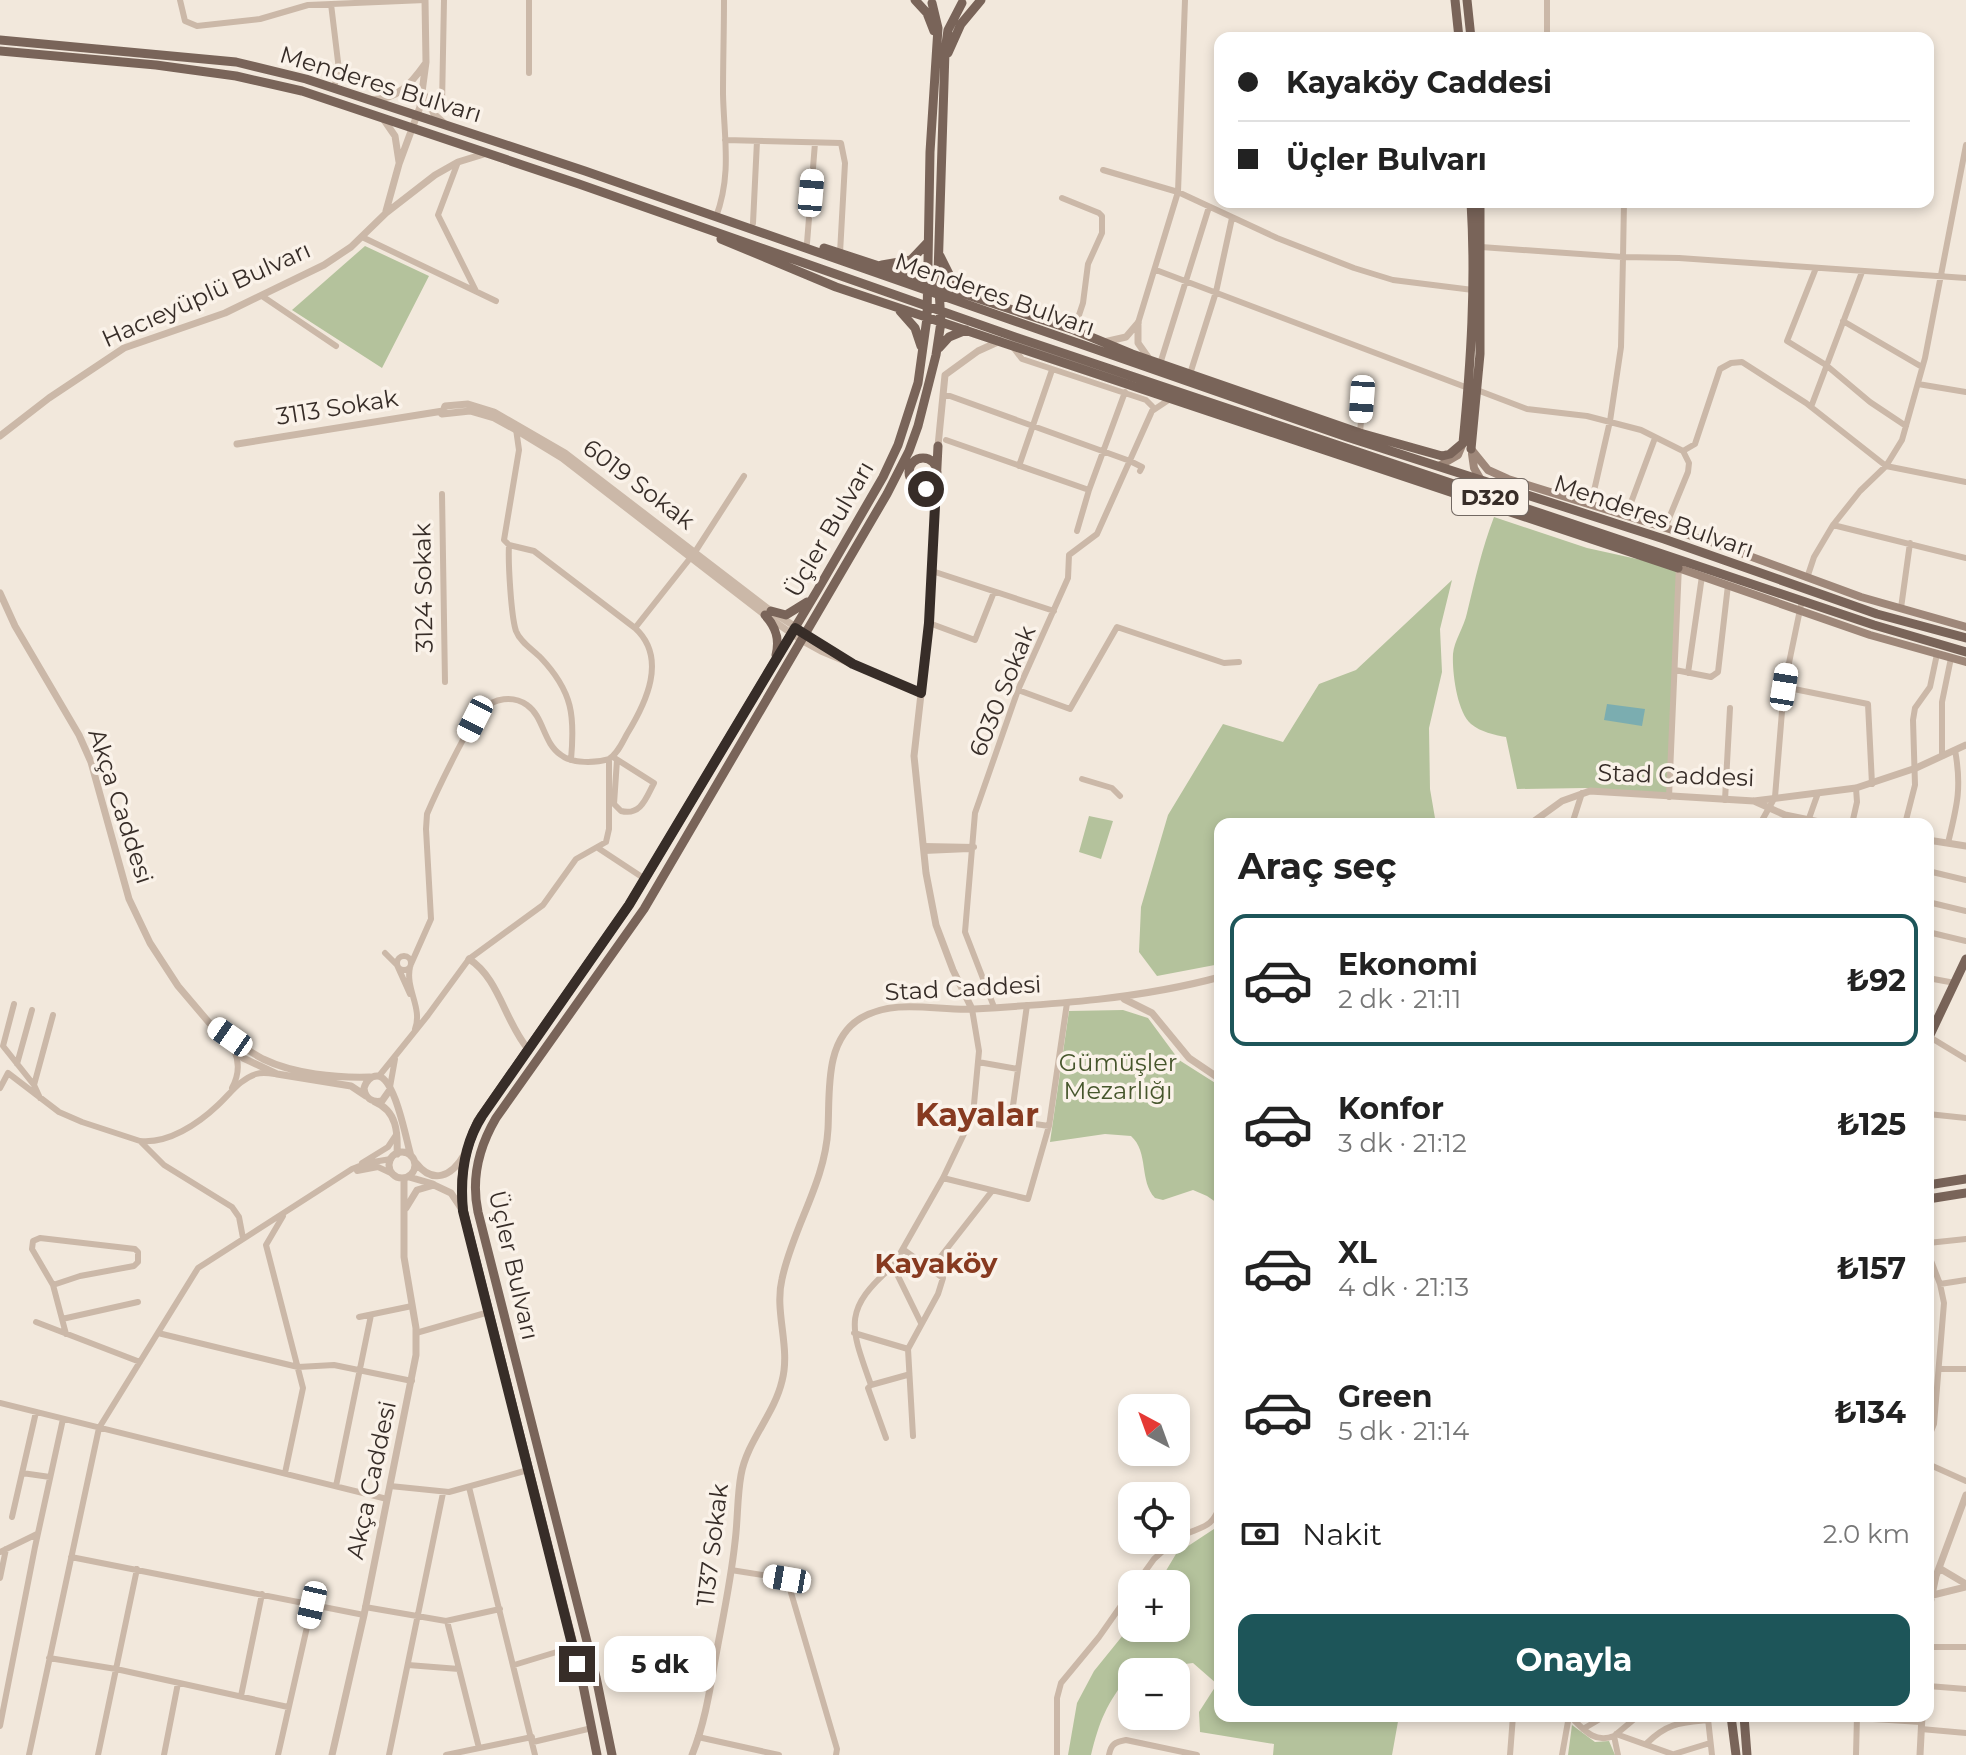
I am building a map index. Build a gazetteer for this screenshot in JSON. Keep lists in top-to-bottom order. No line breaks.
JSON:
{"streets":{"main road":["Menderes Bulvarı","D320","Üçler Bulvarı"],"street":["Hacıeyüplü Bulvarı","3113 Sokak","6019 Sokak","3124 Sokak","6030 Sokak","Stad Caddesi","Akça Caddesi","1137 Sokak"]},"crossings":[["Menderes Bulvarı","Hacıeyüplü Bulvarı"],["3113 Sokak","6019 Sokak"],["6019 Sokak","Üçler Bulvarı"],["6030 Sokak","Stad Caddesi"],["Stad Caddesi","1137 Sokak"]],"districts":["Kayalar","Kayaköy"],"parks":["Gümüşler Mezarlığı"],"north":"top left","page":{"banner":["Kayaköy Caddesi","Üçler Bulvarı"],"heading":"Araç seç","list":[{"name":"Ekonomi","note":"2 dk · 21:11","value":"₺92"},{"name":"Konfor","note":"3 dk · 21:12","value":"₺125"},{"name":"XL","note":"4 dk · 21:13","value":"₺157"},{"name":"Green","note":"5 dk · 21:14","value":"₺134"}],"map_buttons":["+","−"],"pay":["Nakit","2.0 km"],"buttons":"Onayla","bubble":"5 dk"}}
